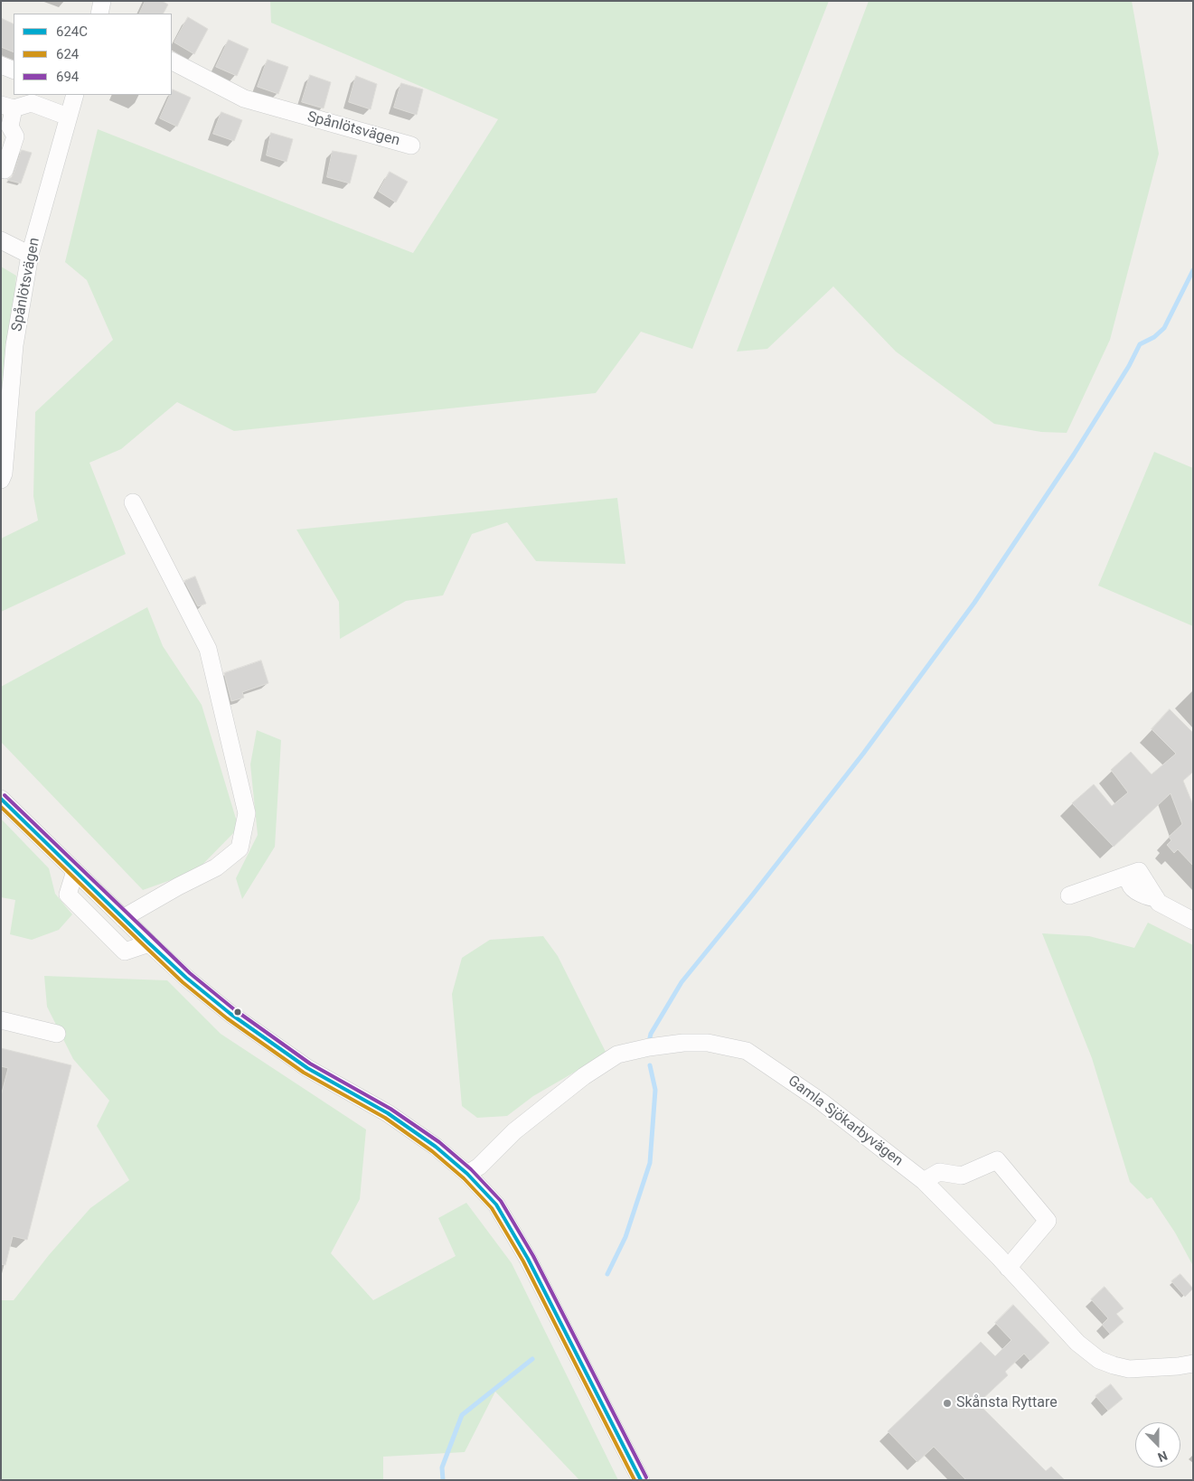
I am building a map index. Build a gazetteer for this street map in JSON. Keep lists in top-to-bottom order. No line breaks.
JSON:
{"streets":{"street":["Spånlötsvägen","Gamla Sjökarbyvägen"]},"places":["Skånsta Ryttare"],"lines":["transit line 694","transit line 624C","transit line 624"],"legend":["624C","624","694"],"north":"bottom"}
